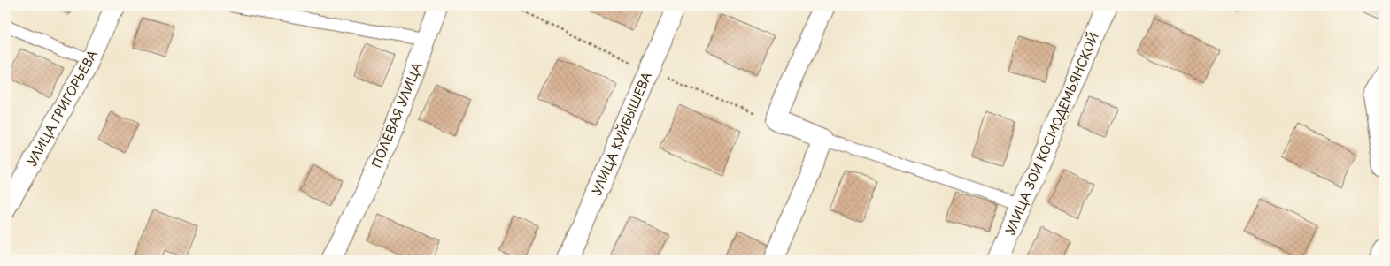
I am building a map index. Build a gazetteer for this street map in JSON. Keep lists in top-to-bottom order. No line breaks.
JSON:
{"streets":{"street":["УЛИЦА ГРИГОРЬЕВА","ПОЛЕВАЯ УЛИЦА","УЛИЦА КУЙБЫШЕВА","УЛИЦА ЗОИ КОСМОДЕМЬЯНСКОЙ"]}}
